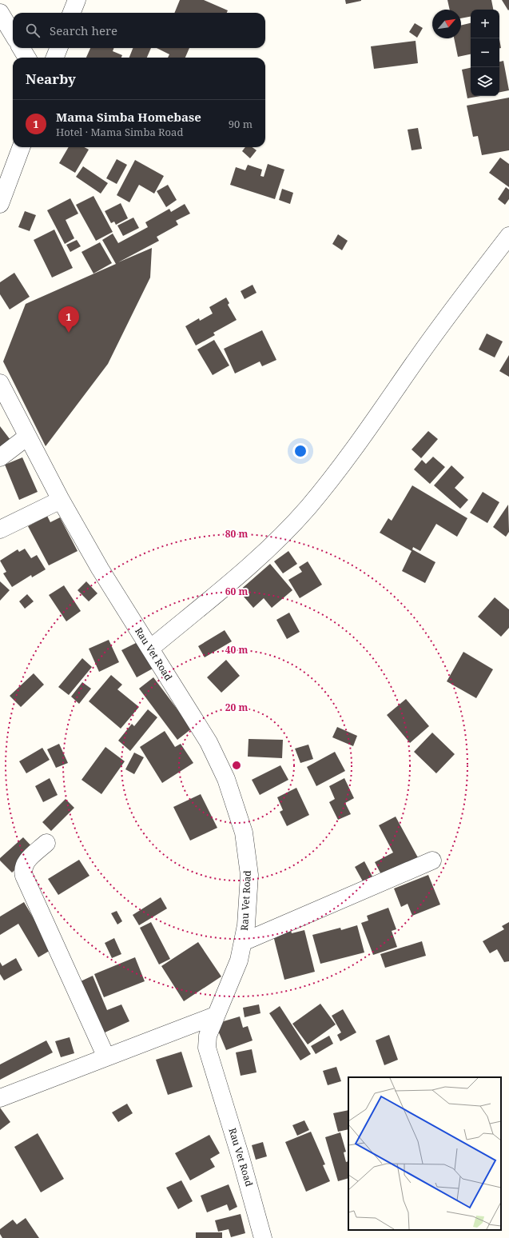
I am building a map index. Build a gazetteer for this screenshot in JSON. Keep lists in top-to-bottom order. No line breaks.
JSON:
{"streets":{"street":["Rau Vet Road"]},"north":"top right","page":{"map_buttons":["+","−"],"search":"Search here","heading":"Nearby","list":[{"mark":"1","name":"Mama Simba Homebase","note":"Hotel · Mama Simba Road","value":"90 m"}],"pins":"1"},"rings":["80 m","60 m","40 m","20 m"]}
